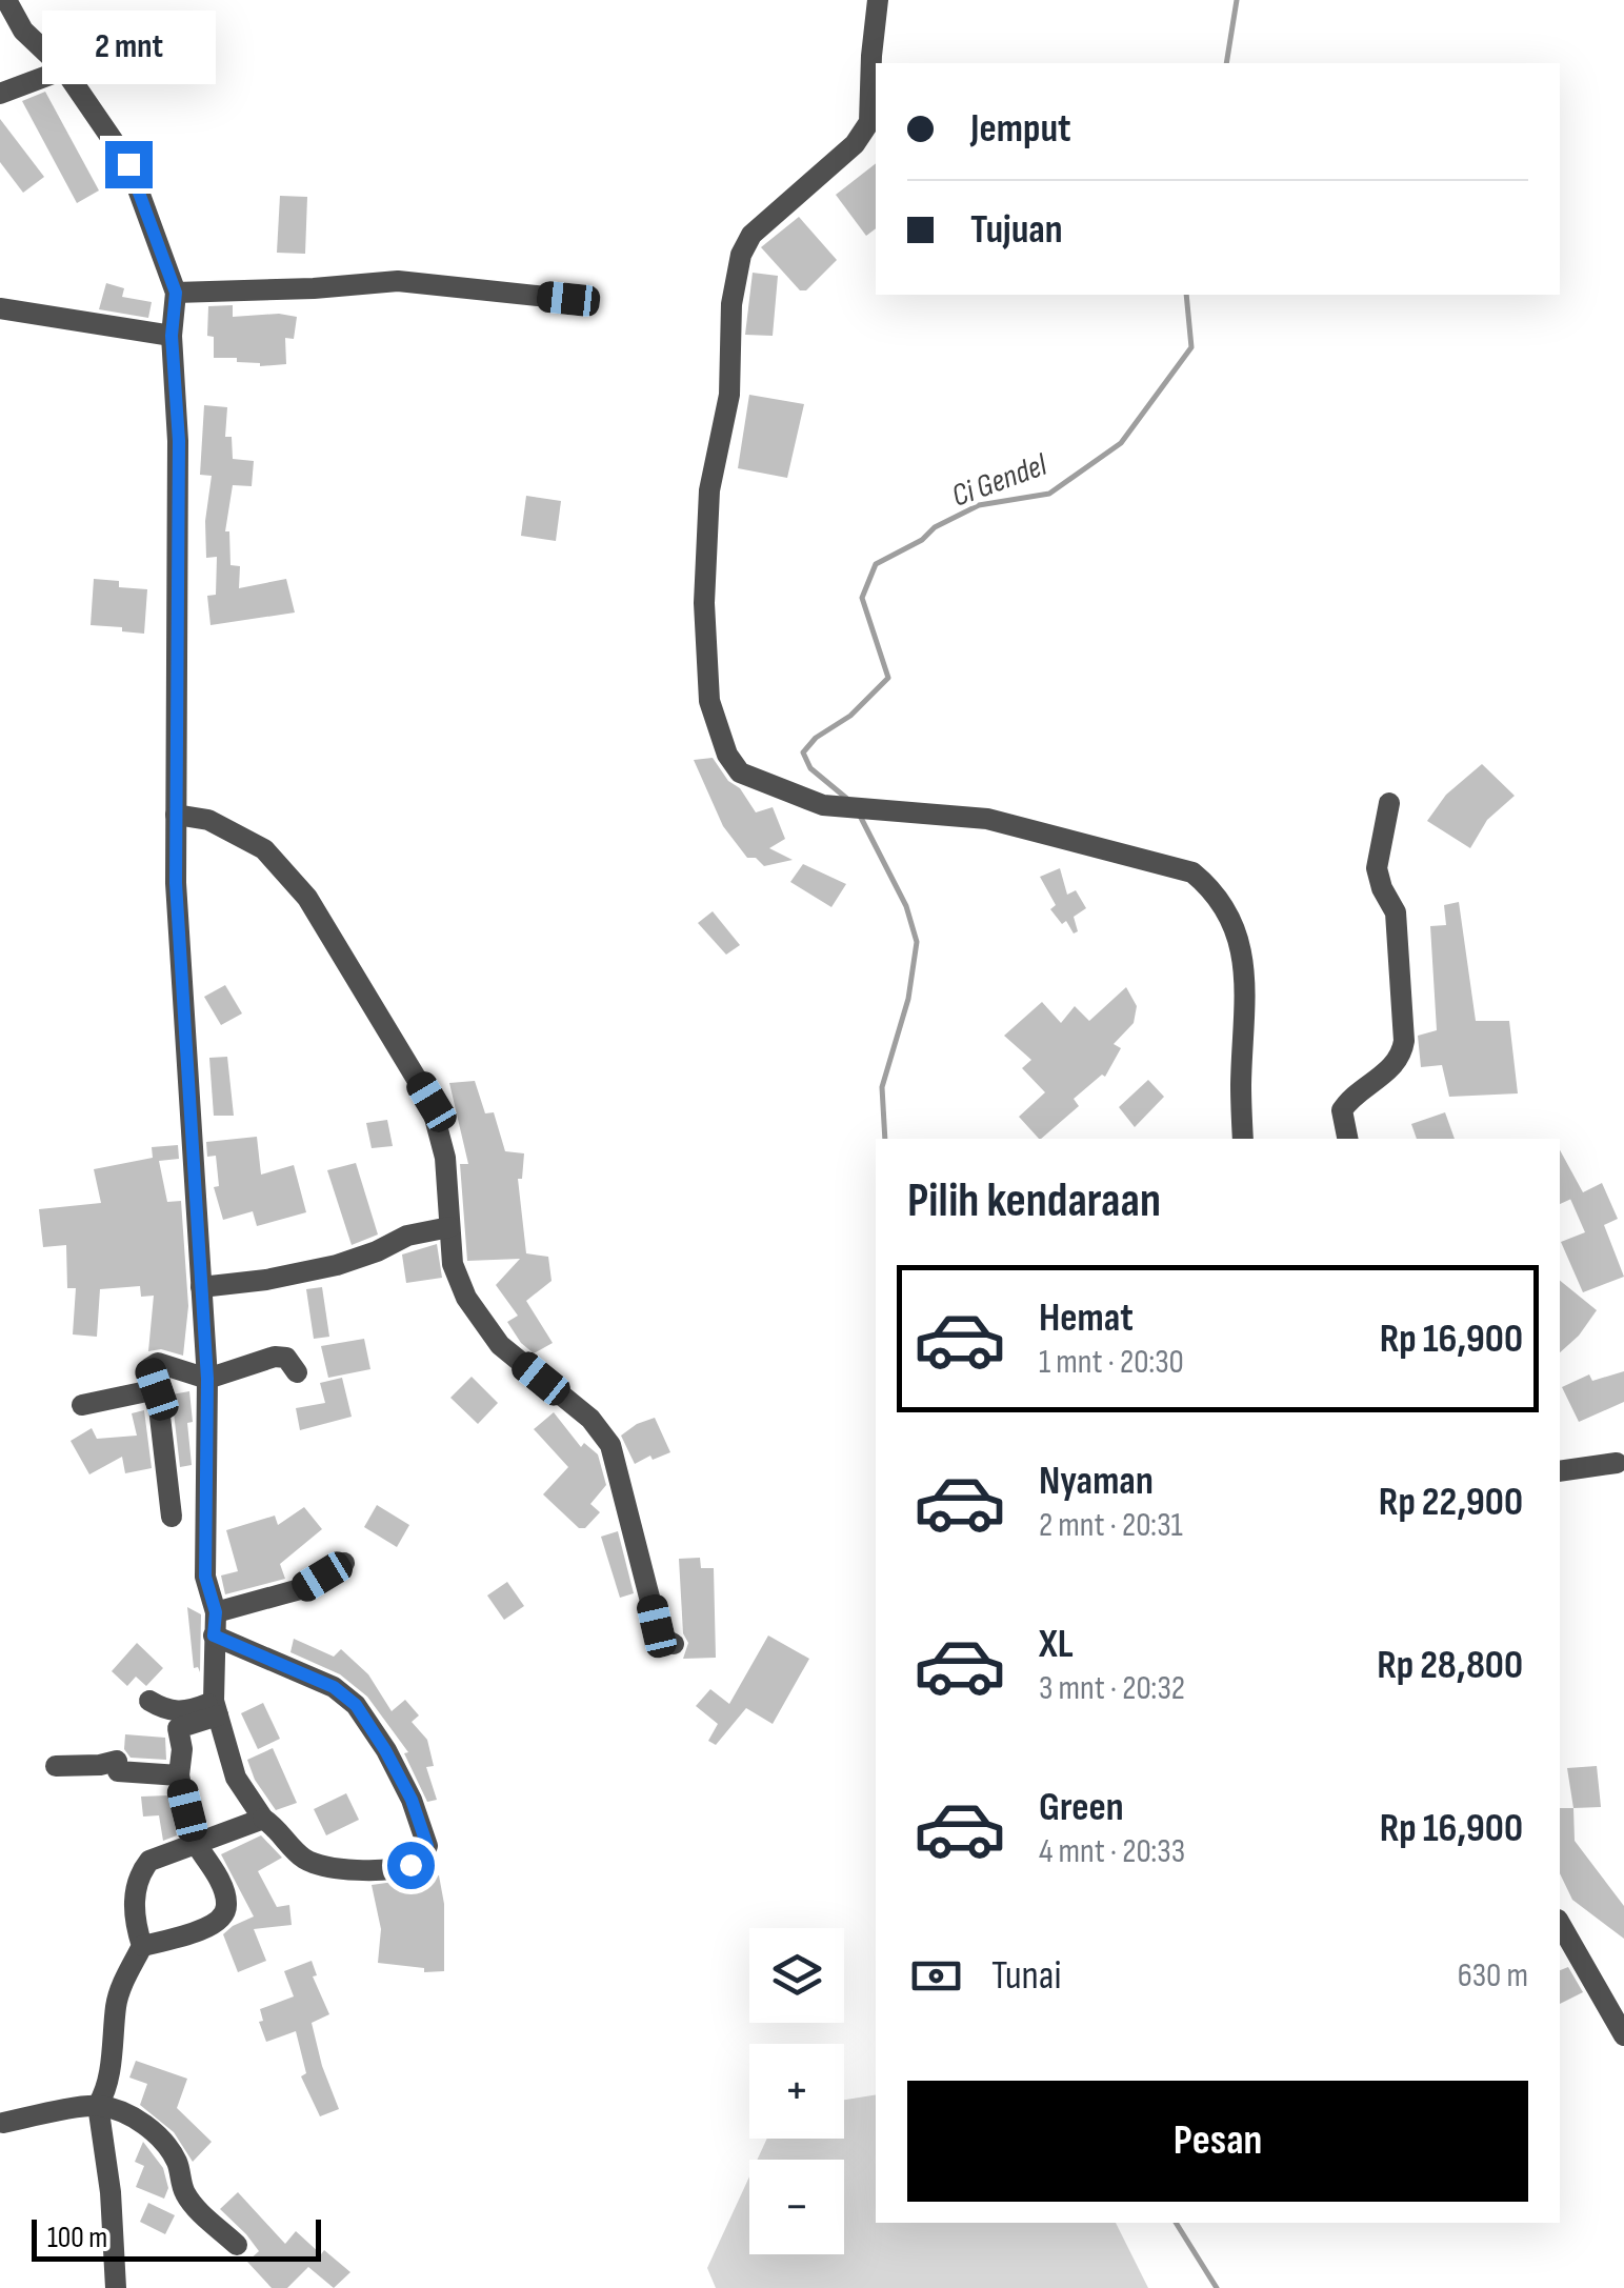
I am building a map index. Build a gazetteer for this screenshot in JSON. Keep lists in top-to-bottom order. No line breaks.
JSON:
{"water":["Ci Gendel"],"scale_bar":"100 m","page":{"bubble":"2 mnt","banner":["Jemput","Tujuan"],"heading":"Pilih kendaraan","list":[{"name":"Hemat","note":"1 mnt · 20:30","value":"Rp 16,900"},{"name":"Nyaman","note":"2 mnt · 20:31","value":"Rp 22,900"},{"name":"XL","note":"3 mnt · 20:32","value":"Rp 28,800"},{"name":"Green","note":"4 mnt · 20:33","value":"Rp 16,900"}],"pay":["Tunai","630 m"],"map_buttons":["+","−"],"buttons":"Pesan","scale":"100 m"}}
